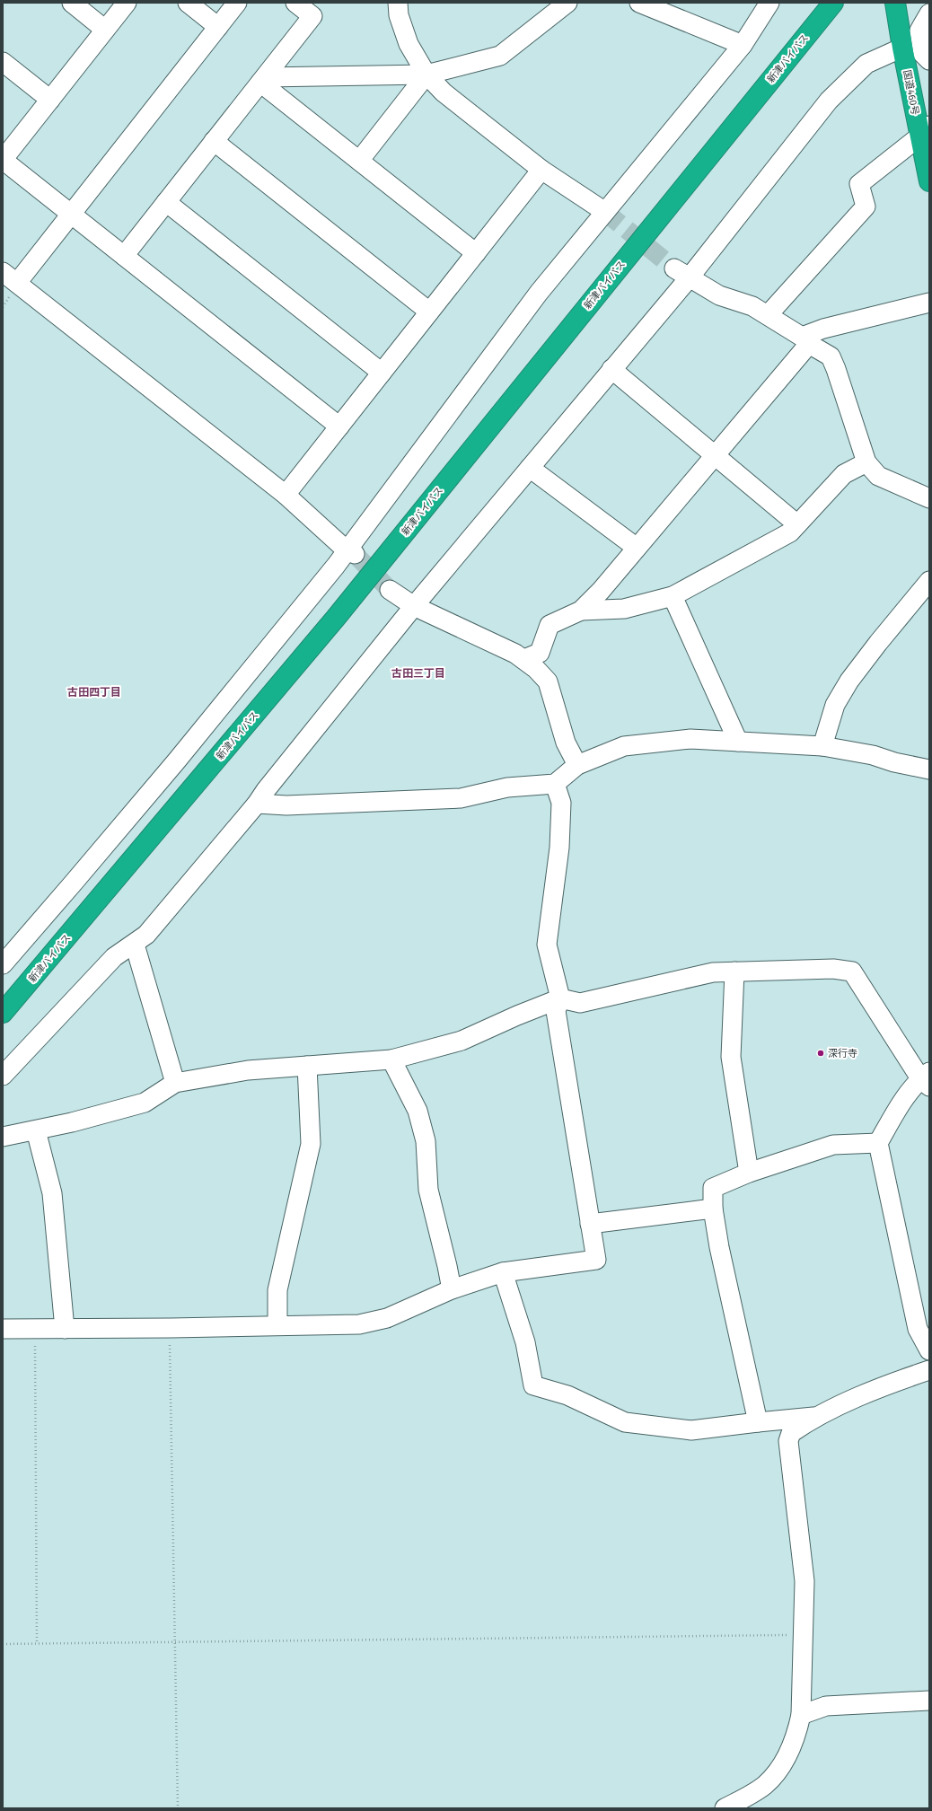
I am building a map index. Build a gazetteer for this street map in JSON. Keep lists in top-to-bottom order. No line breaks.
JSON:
{"streets":{"highway":["新津バイパス","国道460号"]},"districts":["古田三丁目","古田四丁目"],"places":["深行寺"]}
